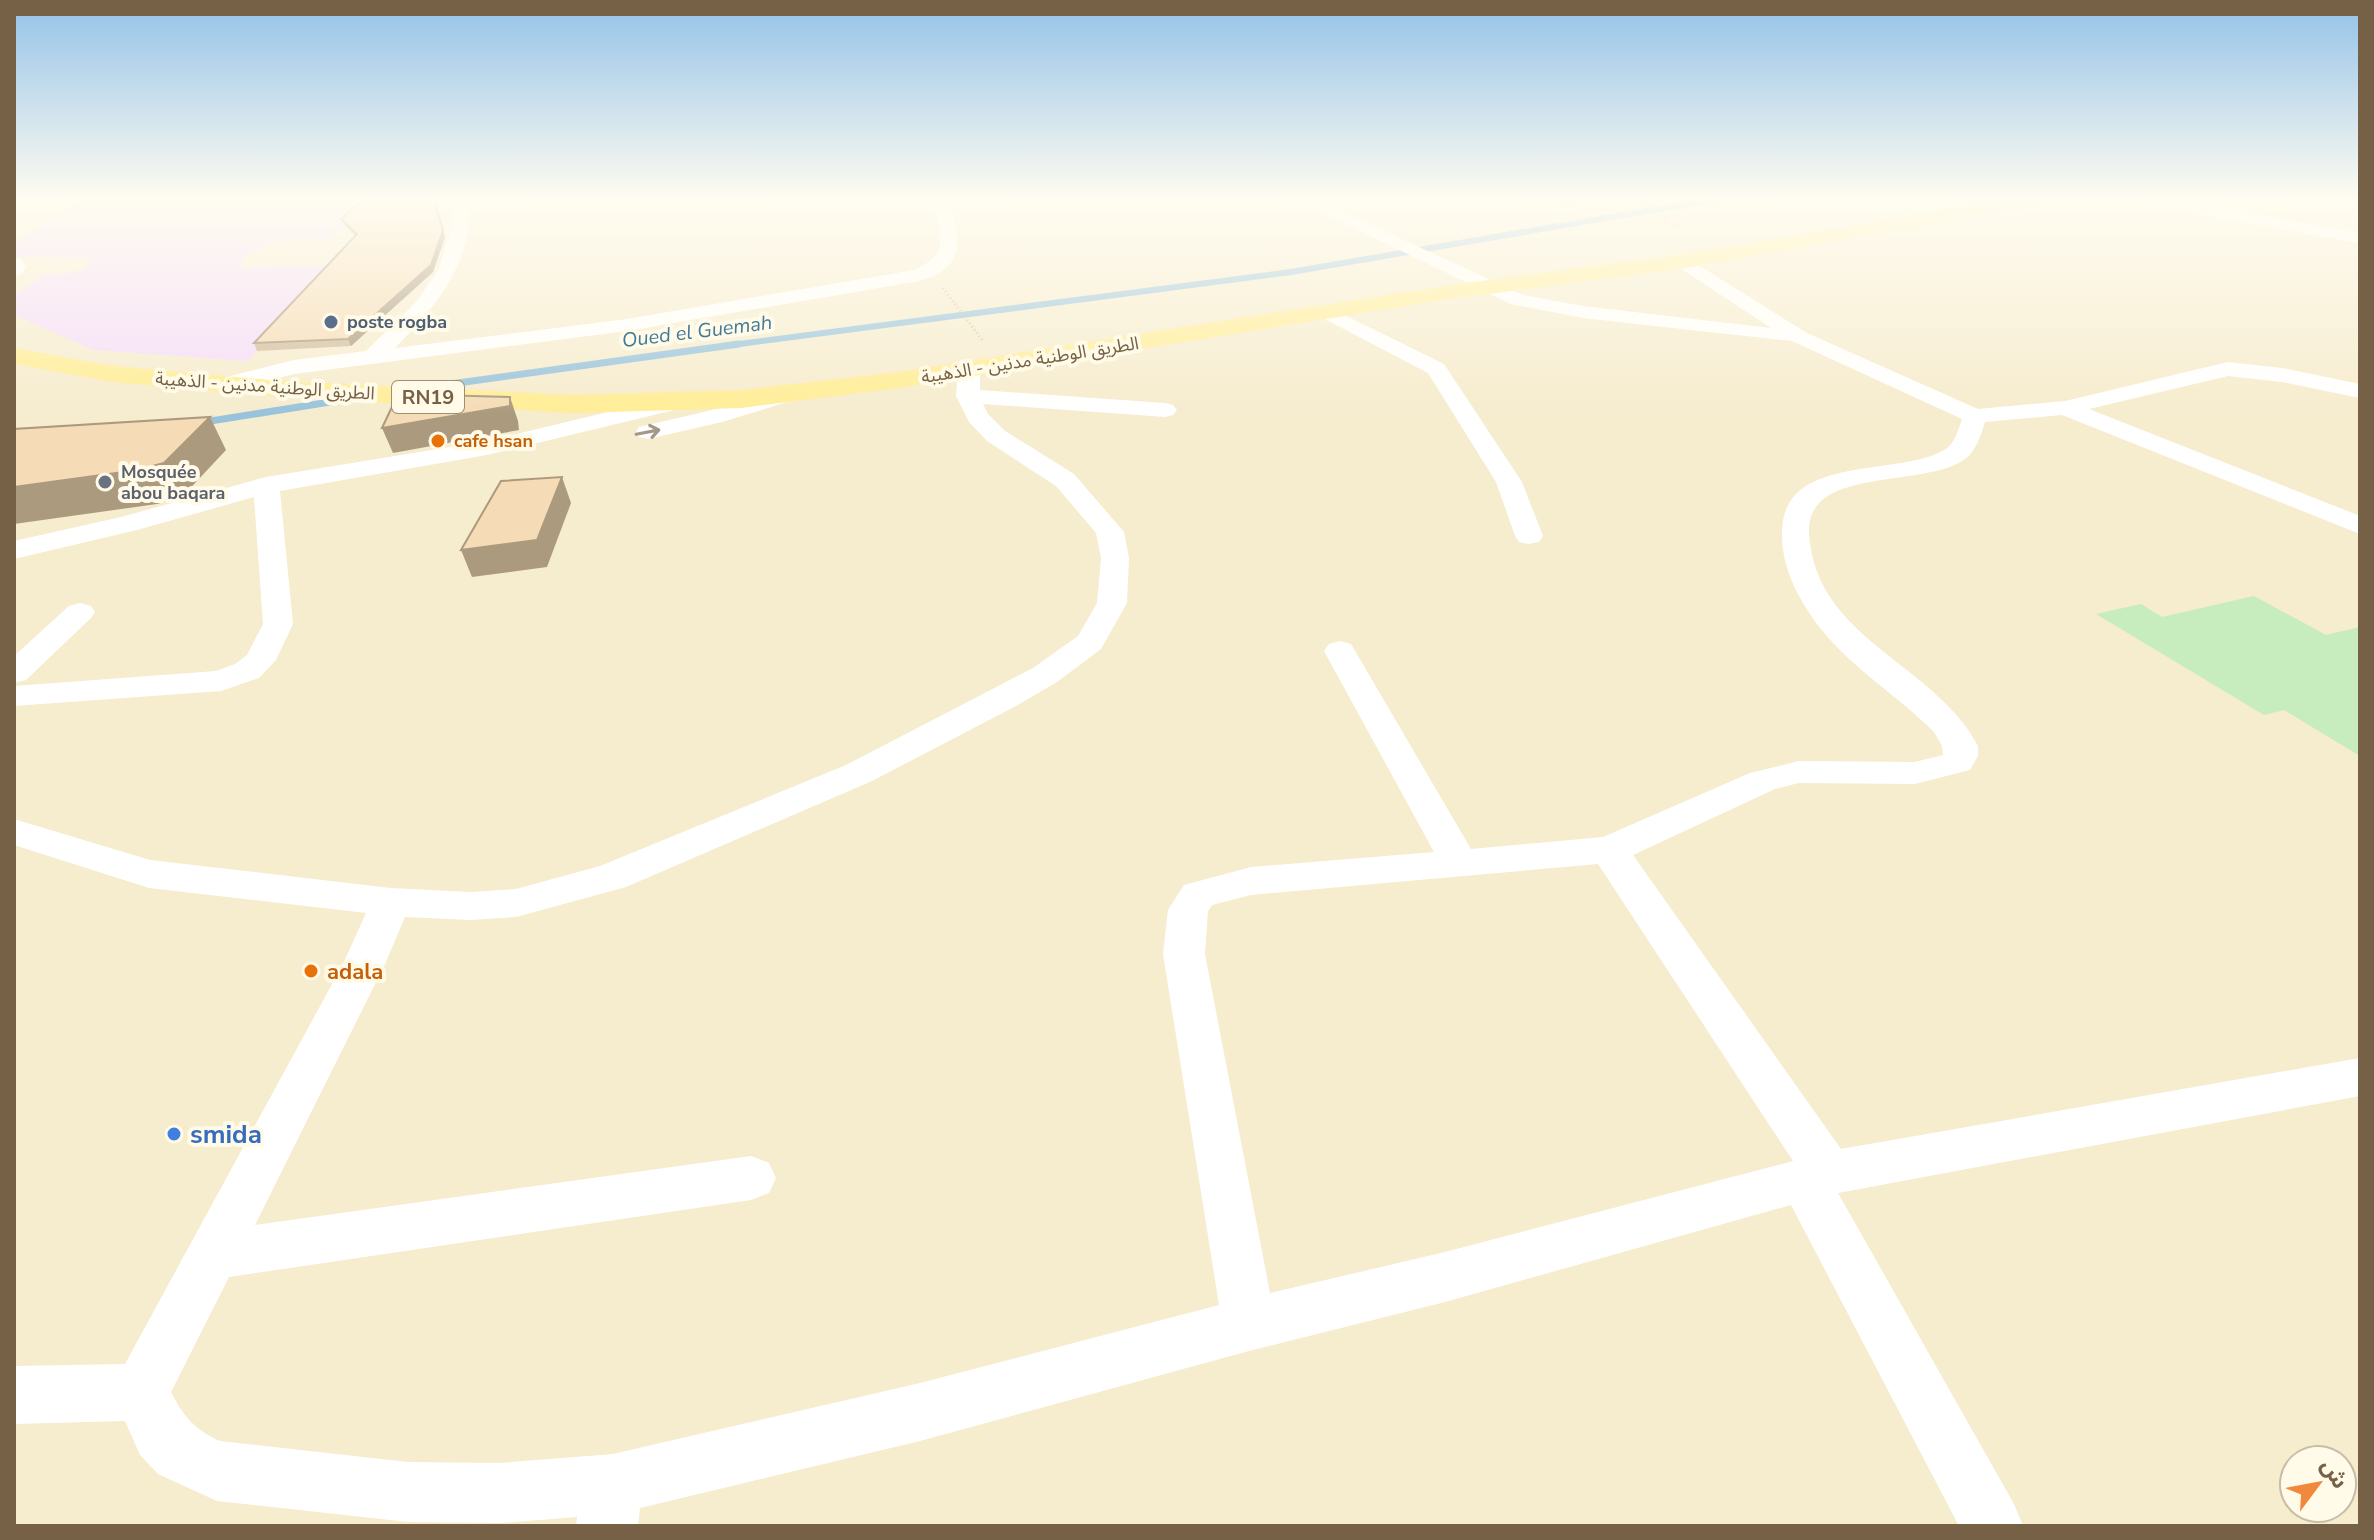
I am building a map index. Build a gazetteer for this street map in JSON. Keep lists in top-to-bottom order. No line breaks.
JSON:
{"streets":{"main road":["الطريق الوطنية مدنين - الذهيبة","RN19"]},"water":["Oued el Guemah"],"places":["poste rogba","cafe hsan","Mosquée abou baqara","adala","smida"],"north":"top right"}
